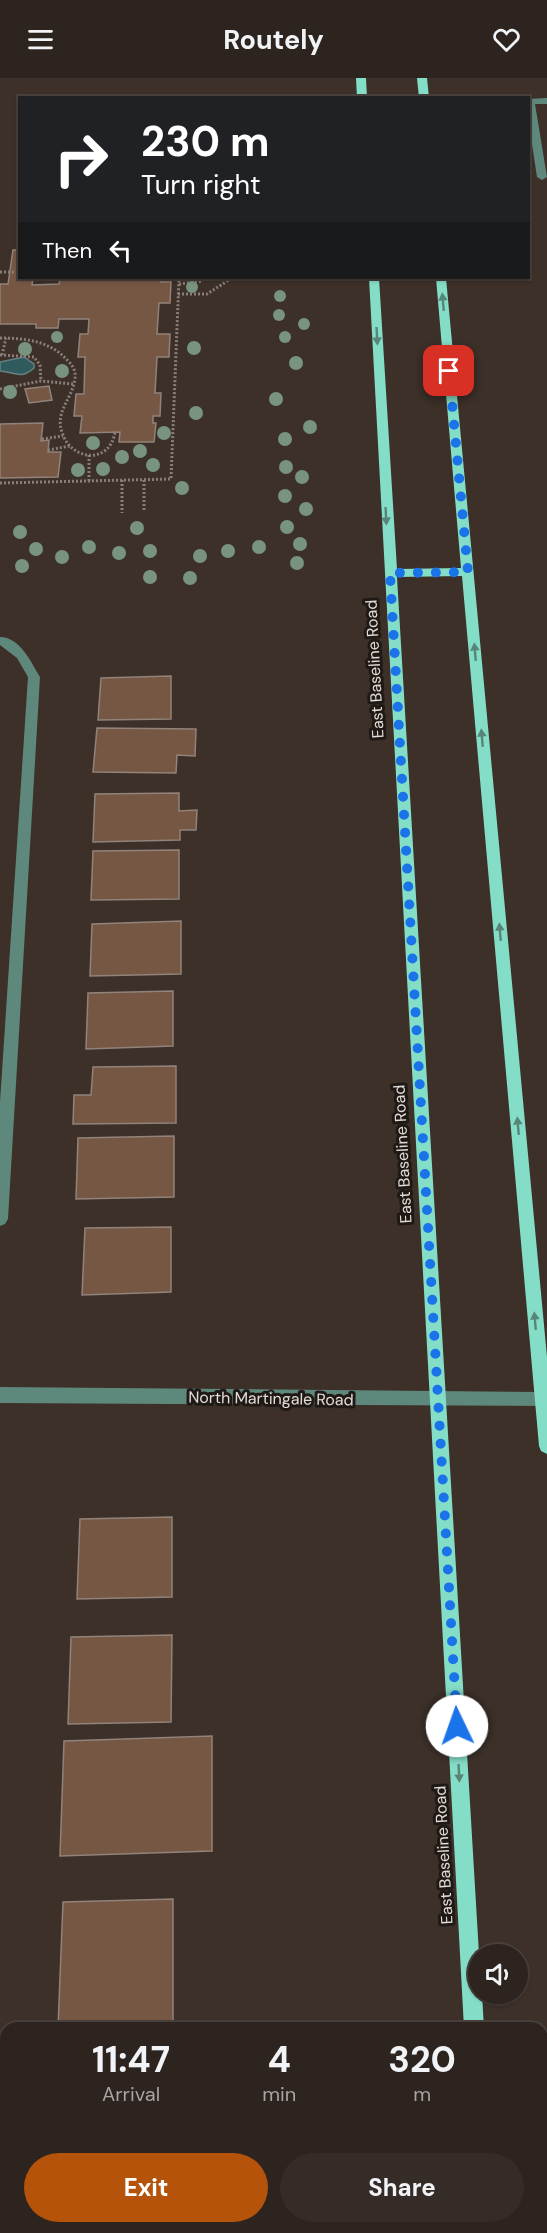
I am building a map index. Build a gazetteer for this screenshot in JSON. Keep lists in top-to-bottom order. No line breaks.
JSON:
{"streets":{"main road":["East Baseline Road"],"street":["North Martingale Road"]},"crossings":[["East Baseline Road","North Martingale Road"]],"page":{"header":"Routely","turn":["230 m","Turn right"],"then":"Then","eta":["11:47","Arrival","4","min","320","m"],"buttons":["Exit","Share"]}}
